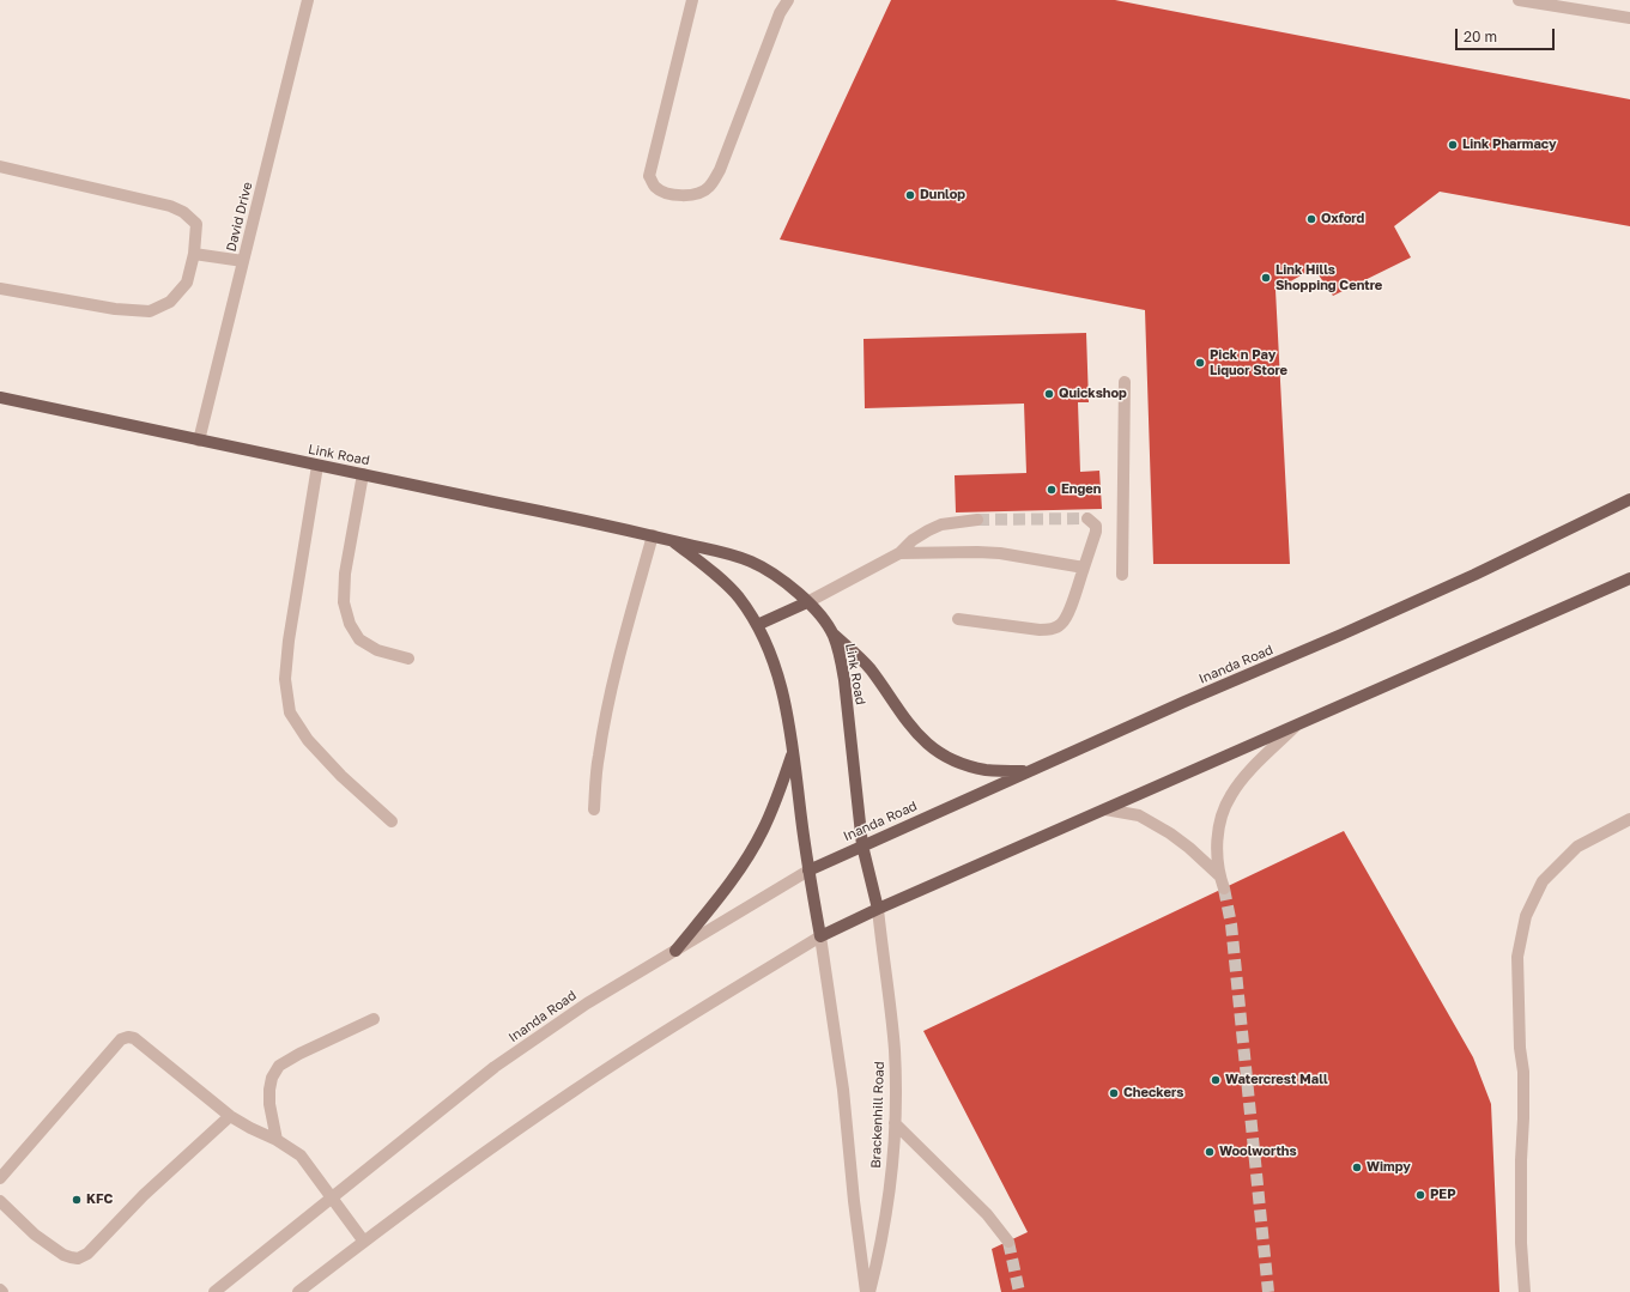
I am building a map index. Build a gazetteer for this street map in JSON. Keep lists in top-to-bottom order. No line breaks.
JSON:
{"streets":{"main road":["Link Road","Inanda Road"],"street":["David Drive","Brackenhill Road"]},"crossings":[["David Drive","Link Road"],["Link Road","Inanda Road"],["Link Road","Brackenhill Road"]],"places":["Link Pharmacy","Dunlop","Oxford","Link Hills Shopping Centre","Pick n Pay Liquor Store","Quickshop","Engen","Watercrest Mall","Checkers","Woolworths","Wimpy","PEP","KFC"],"scale_bar":"20 m"}
